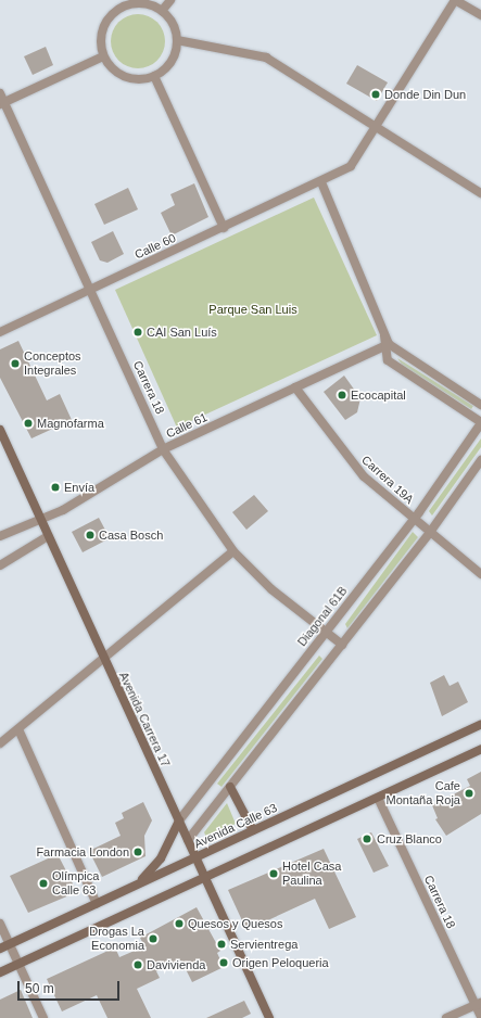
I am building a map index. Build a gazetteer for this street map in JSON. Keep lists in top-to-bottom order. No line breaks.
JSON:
{"streets":{"main road":["Avenida Carrera 17","Avenida Calle 63"],"street":["Calle 60","Carrera 18","Calle 61","Carrera 19A","Diagonal 61B"]},"crossings":[["Calle 60","Carrera 18"],["Carrera 18","Calle 61"],["Carrera 18","Diagonal 61B"],["Calle 61","Carrera 19A"],["Calle 61","Avenida Carrera 17"],["Carrera 19A","Diagonal 61B"],["Diagonal 61B","Avenida Carrera 17"],["Avenida Carrera 17","Avenida Calle 63"]],"parks":["Parque San Luis"],"places":["Donde Din Dun","CAI San Luís","Conceptos Integrales","Ecocapital","Magnofarma","Envía","Casa Bosch","Cafe Montaña Roja","Cruz Blanco","Farmacia London","Hotel Casa Paulina","Olímpica Calle 63","Quesos y Quesos","Drogas La Economia","Servientrega","Origen Peloqueria","Davivienda"],"scale_bar":"50 m"}
